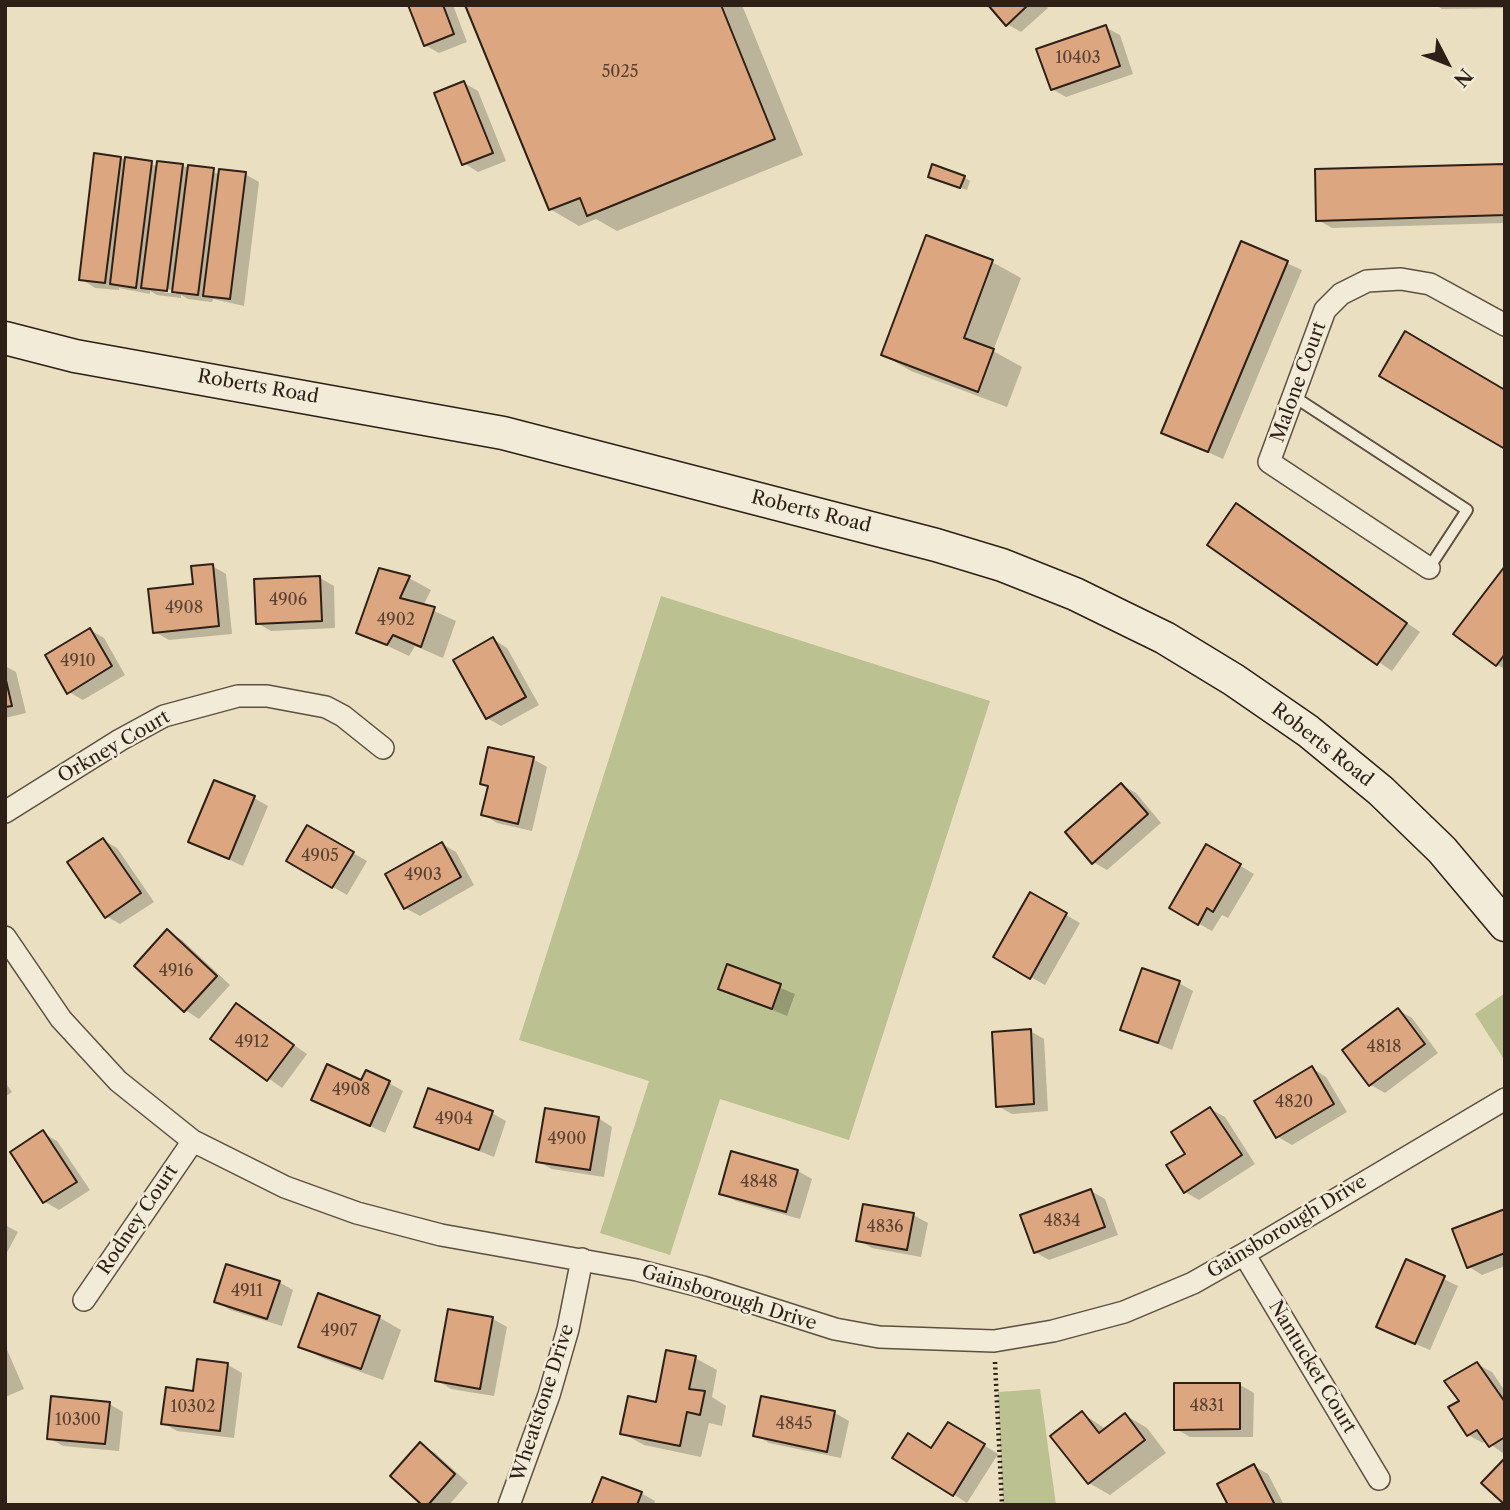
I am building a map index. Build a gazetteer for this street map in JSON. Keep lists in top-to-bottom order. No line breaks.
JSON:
{"streets":{"main road":["Roberts Road"],"street":["Malone Court","Orkney Court","Rodney Court","Gainsborough Drive","Nantucket Court","Wheatstone Drive"]},"crossings":[["Rodney Court","Gainsborough Drive"],["Gainsborough Drive","Nantucket Court"],["Gainsborough Drive","Wheatstone Drive"]],"house_numbers":["10403","5025","4906","4908","4902","4910","4905","4903","4916","4912","4818","4908","4820","4904","4900","4848","4834","4836","4911","4907","4831","10302","10300","4845"],"north":"bottom right"}
